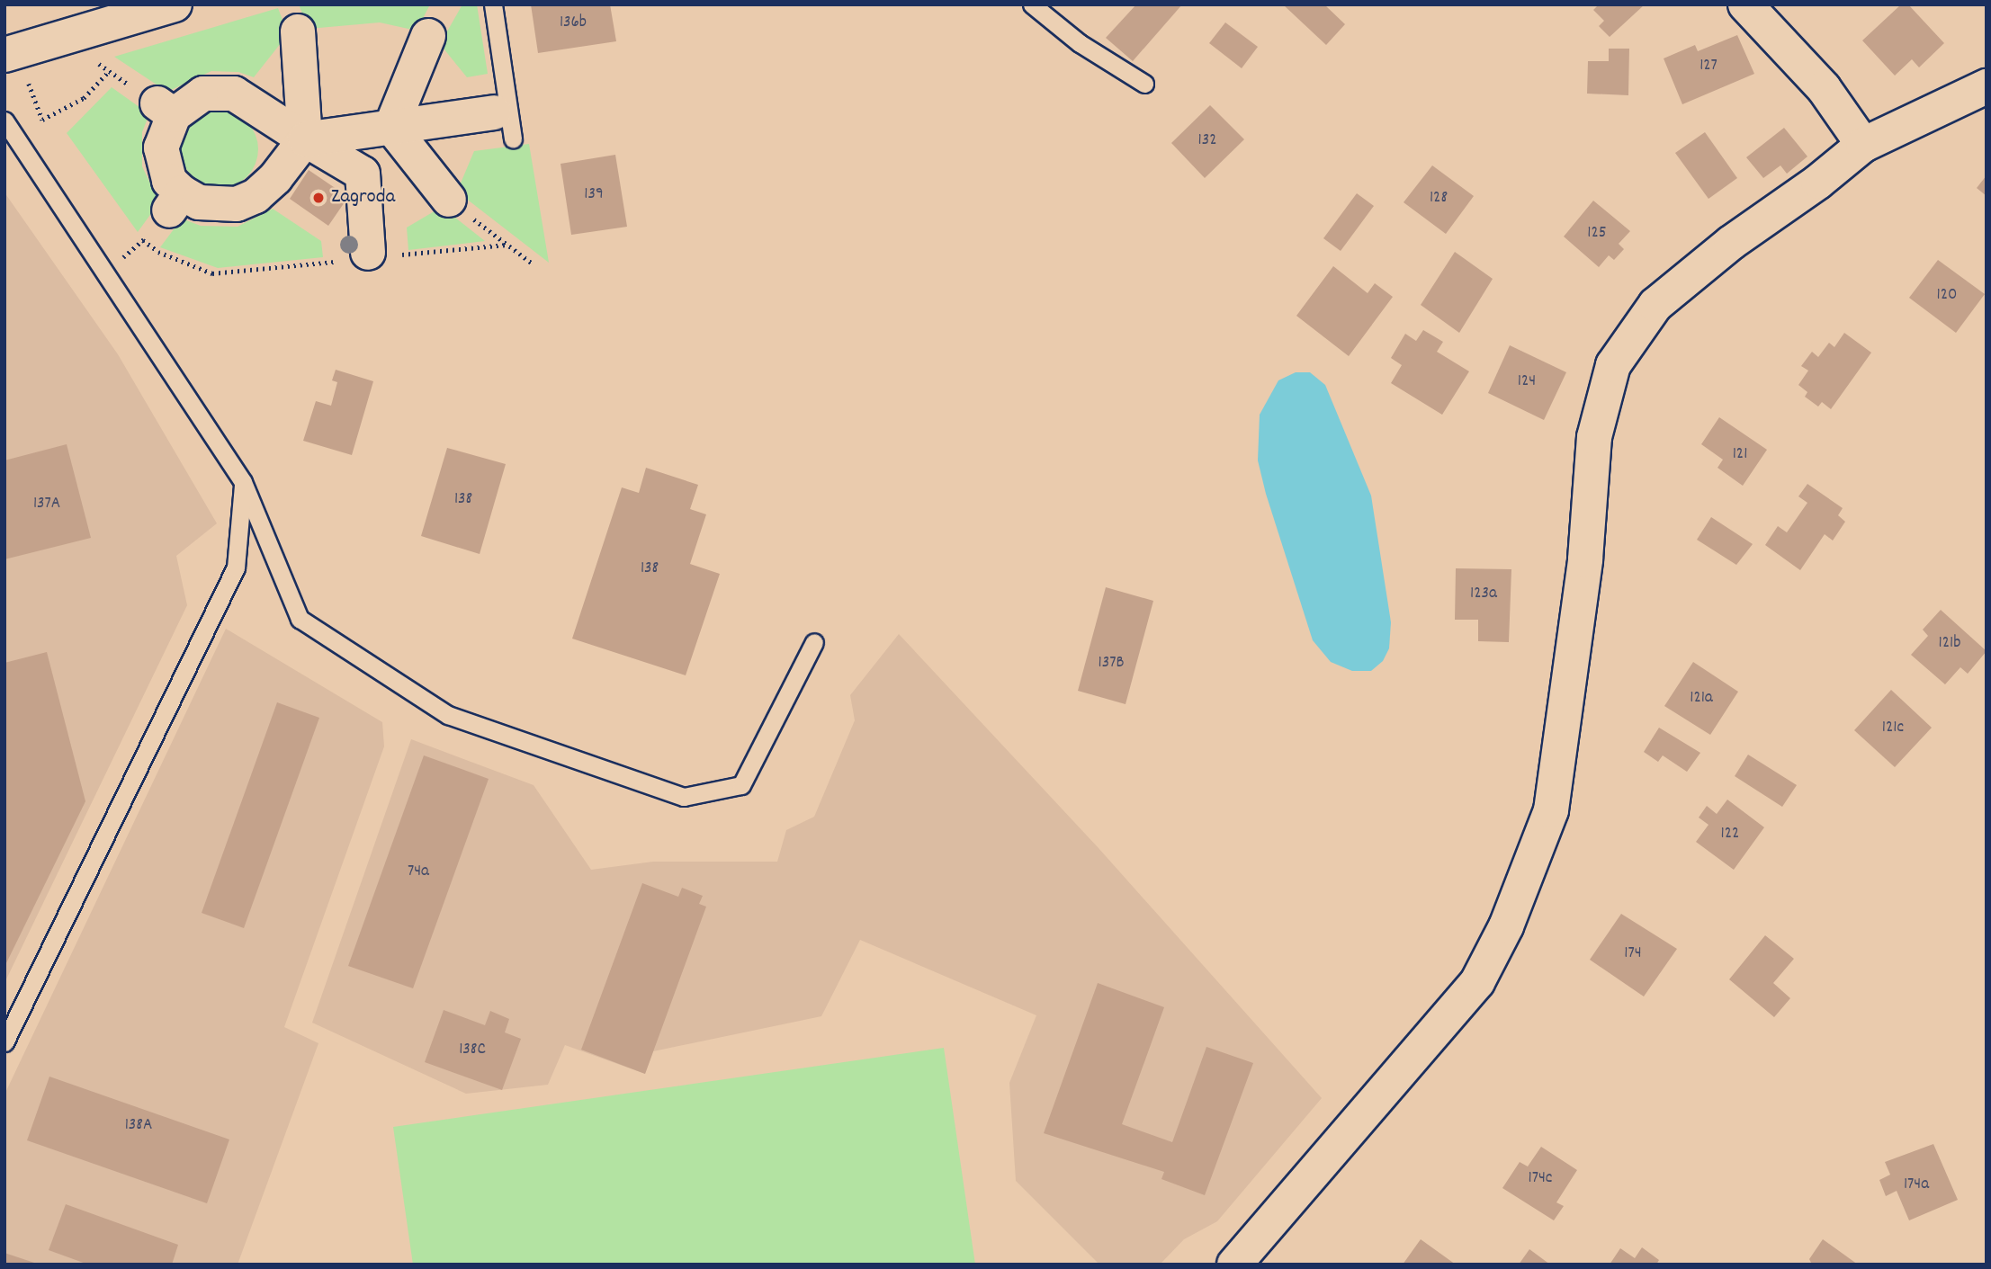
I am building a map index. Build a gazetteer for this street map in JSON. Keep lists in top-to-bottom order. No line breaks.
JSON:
{"places":["Zagroda"],"house_numbers":["136b","127","132","139","128","125","120","124","121","138","137A","138","123a","121b","137B","121a","121c","122","74a","174","138C","138A","174c","174a"]}
